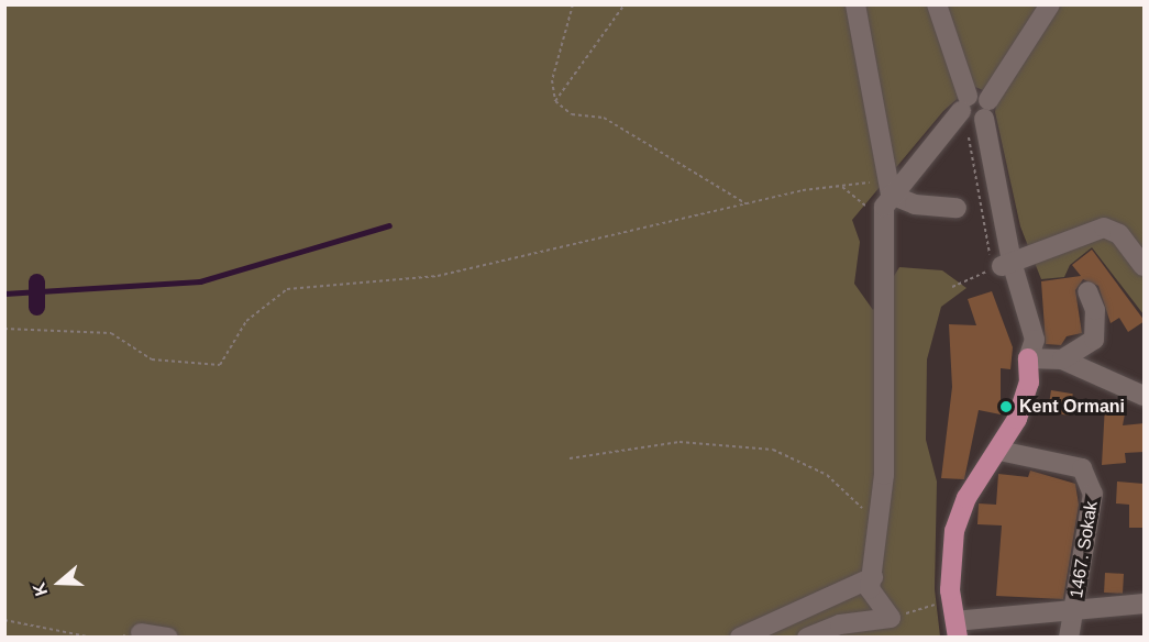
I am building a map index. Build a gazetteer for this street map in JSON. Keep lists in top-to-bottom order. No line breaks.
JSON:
{"streets":{"street":["1467. Sokak"]},"places":["Kent Ormani"],"north":"left"}
